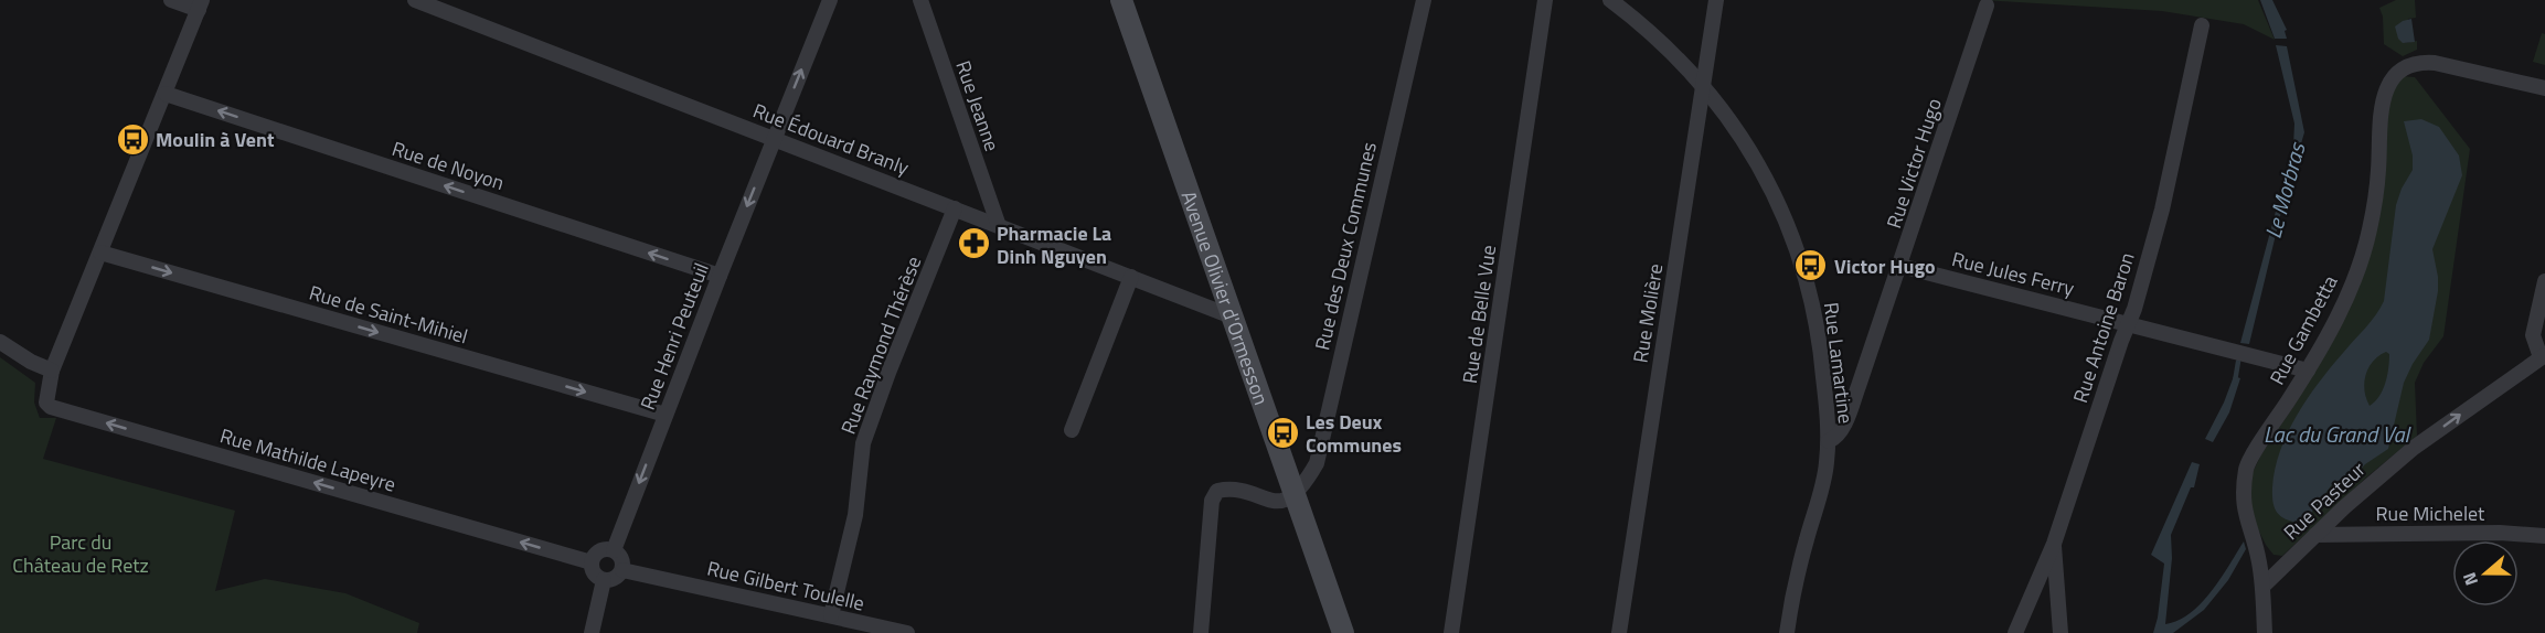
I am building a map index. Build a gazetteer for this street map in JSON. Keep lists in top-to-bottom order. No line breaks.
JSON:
{"streets":{"main road":["Avenue Olivier d'Ormesson"],"street":["Rue Jeanne","Rue Édouard Branly","Rue Victor Hugo","Rue de Noyon","Rue des Deux Communes","Rue Jules Ferry","Rue Molière","Rue de Saint-Mihiel","Rue de Belle Vue","Rue Antoine Baron","Rue Gambetta","Rue Henri Peuteuil","Rue Raymond Thérèse","Rue Lamartine","Rue Mathilde Lapeyre","Rue Pasteur","Rue Michelet","Rue Gilbert Toulelle"]},"crossings":[["Rue Jeanne","Rue Édouard Branly"],["Rue Édouard Branly","Avenue Olivier d'Ormesson"],["Rue Édouard Branly","Rue Henri Peuteuil"],["Rue Édouard Branly","Rue Raymond Thérèse"],["Rue Victor Hugo","Rue Jules Ferry"],["Rue Victor Hugo","Rue Lamartine"],["Rue de Noyon","Rue Henri Peuteuil"],["Rue des Deux Communes","Avenue Olivier d'Ormesson"],["Rue Jules Ferry","Rue Antoine Baron"],["Rue Jules Ferry","Rue Gambetta"],["Rue Molière","Rue Lamartine"],["Rue de Saint-Mihiel","Rue Henri Peuteuil"],["Rue Gambetta","Rue Pasteur"],["Rue Henri Peuteuil","Rue Mathilde Lapeyre"],["Rue Henri Peuteuil","Rue Gilbert Toulelle"],["Rue Raymond Thérèse","Rue Gilbert Toulelle"],["Rue Mathilde Lapeyre","Rue Gilbert Toulelle"],["Rue Pasteur","Rue Michelet"]],"one_way":["Rue de Noyon","Rue de Saint-Mihiel","Rue Mathilde Lapeyre","Rue Pasteur"],"water":["Le Morbras","Lac du Grand Val"],"parks":["Parc du Château de Retz"],"places":{"bus stop":["Moulin à Vent","Victor Hugo","Les Deux Communes"],"pharmacy":["Pharmacie La Dinh Nguyen"]},"north":"left"}
